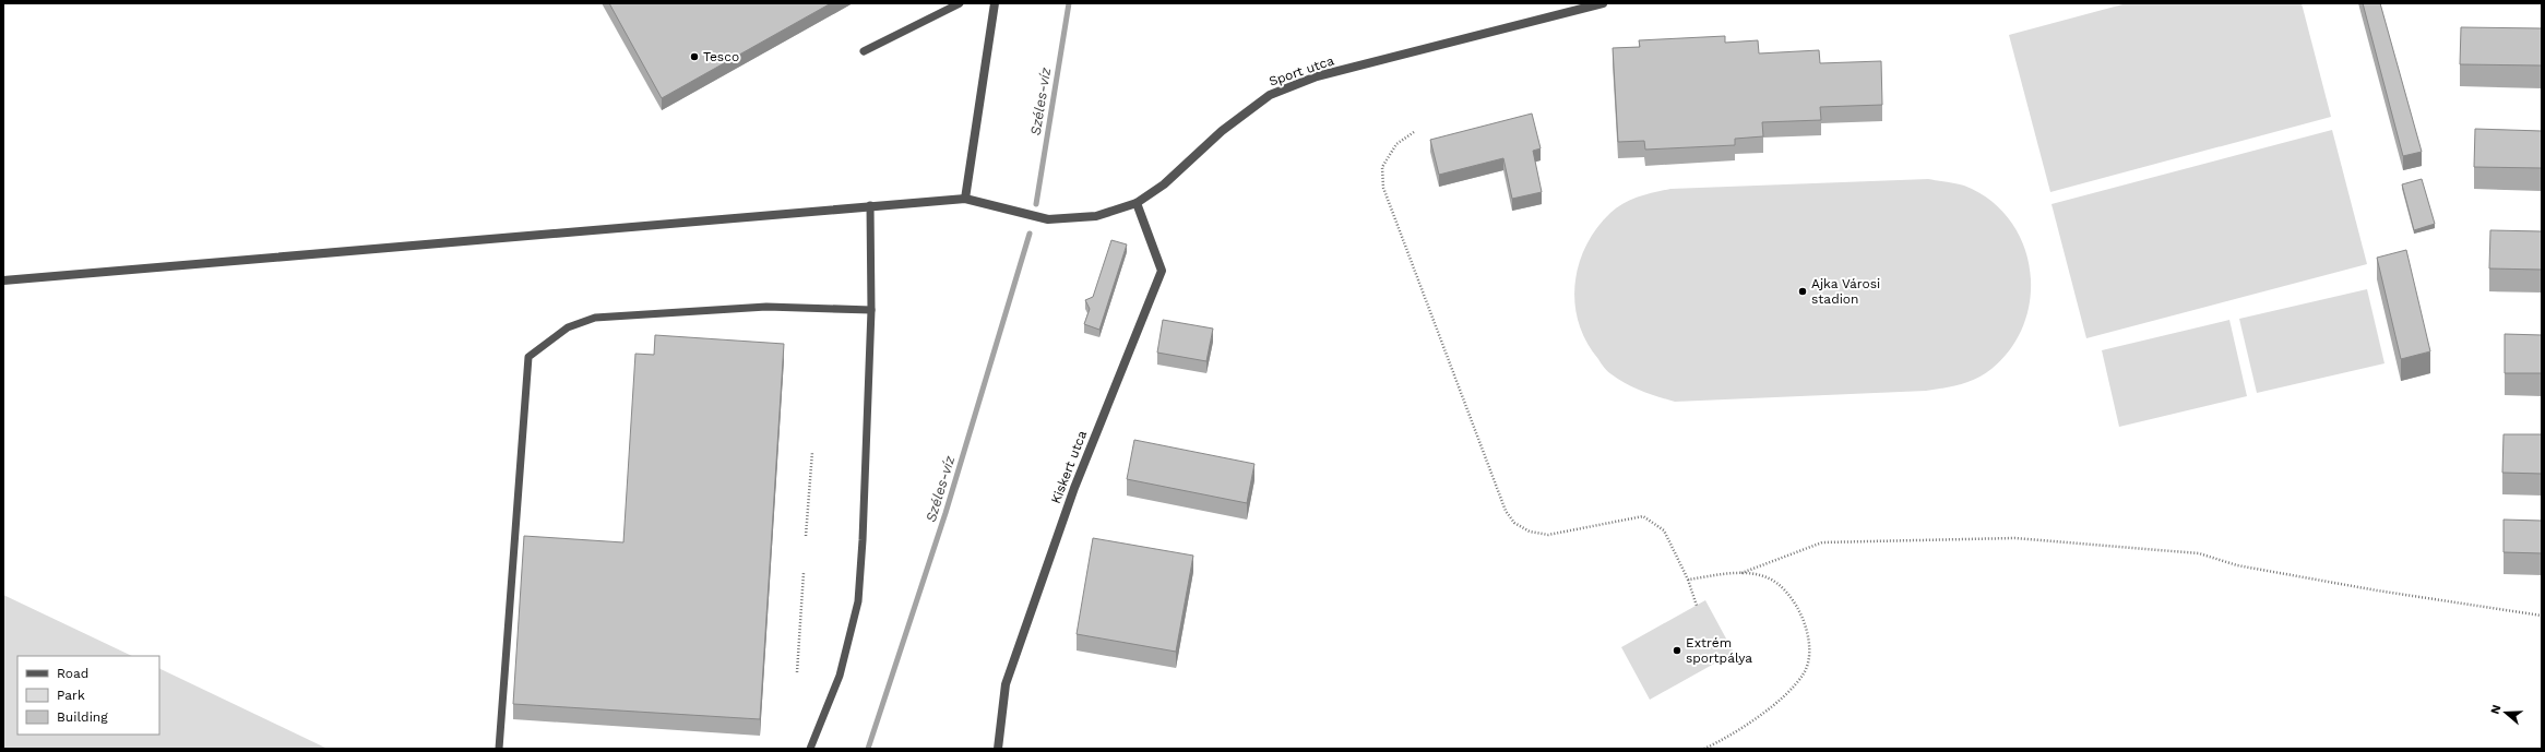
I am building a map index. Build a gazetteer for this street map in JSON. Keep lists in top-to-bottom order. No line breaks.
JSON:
{"streets":{"street":["Sport utca","Kiskert utca"]},"crossings":[["Sport utca","Kiskert utca"]],"water":["Széles-víz"],"places":["Tesco","Ajka Városi stadion","Extrém sportpálya"],"legend":["Road","Park","Building"],"north":"left"}
